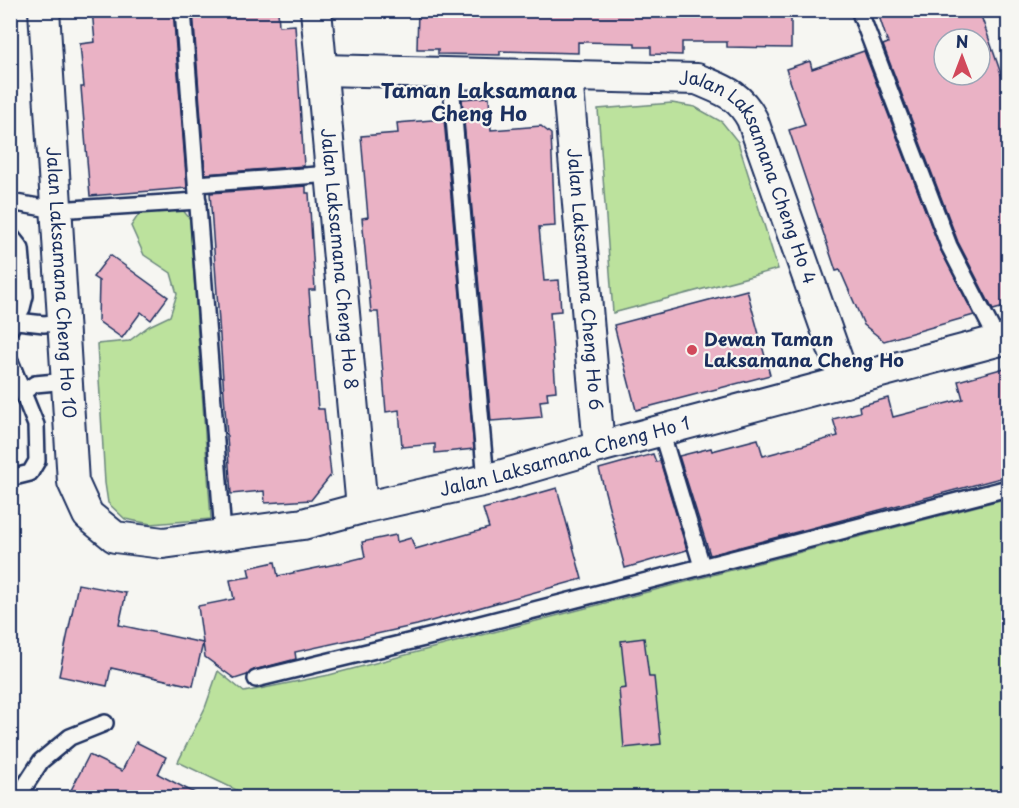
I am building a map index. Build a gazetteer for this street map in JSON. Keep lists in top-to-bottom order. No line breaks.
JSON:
{"streets":{"street":["Jalan Laksamana Cheng Ho 4","Jalan Laksamana Cheng Ho 8","Jalan Laksamana Cheng Ho 6","Jalan Laksamana Cheng Ho 10","Jalan Laksamana Cheng Ho 1"]},"crossings":[["Jalan Laksamana Cheng Ho 4","Jalan Laksamana Cheng Ho 8"],["Jalan Laksamana Cheng Ho 4","Jalan Laksamana Cheng Ho 6"],["Jalan Laksamana Cheng Ho 4","Jalan Laksamana Cheng Ho 1"],["Jalan Laksamana Cheng Ho 8","Jalan Laksamana Cheng Ho 1"],["Jalan Laksamana Cheng Ho 6","Jalan Laksamana Cheng Ho 1"],["Jalan Laksamana Cheng Ho 10","Jalan Laksamana Cheng Ho 1"]],"districts":["Taman Laksamana Cheng Ho"],"places":["Dewan Taman Laksamana Cheng Ho"],"north":"top"}
